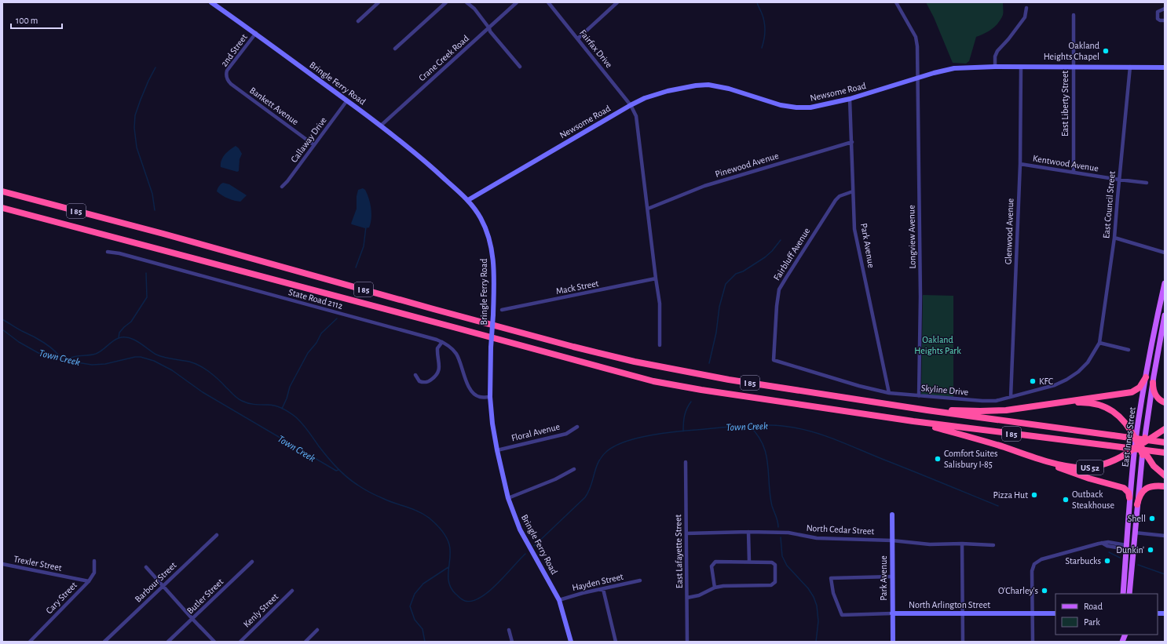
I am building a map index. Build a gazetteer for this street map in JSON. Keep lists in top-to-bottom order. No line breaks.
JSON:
{"streets":{"highway":["I 85","US 52"],"main road":["East Innes Street"],"street":["Fairfax Drive","2nd Street","Crane Creek Road","Bringle Ferry Road","Newsome Road","East Liberty Street","Bankett Avenue","Callaway Drive","Kentwood Avenue","Pinewood Avenue","East Council Street","Glenwood Avenue","Longview Avenue","Park Avenue","Fairbluff Avenue","Mack Street","State Road 2112","Skyline Drive","Floral Avenue","North Cedar Street","East Lafayette Street","Trexler Street","Barbour Street","Hayden Street","Butler Street","Cary Street","North Arlington Street","Kenly Street"]},"crossings":[["Fairfax Drive","Newsome Road"],["2nd Street","Bringle Ferry Road"],["2nd Street","Bankett Avenue"],["Crane Creek Road","Bringle Ferry Road"],["Bringle Ferry Road","Newsome Road"],["Bringle Ferry Road","Callaway Drive"],["Bringle Ferry Road","State Road 2112"],["Bringle Ferry Road","Floral Avenue"],["Bringle Ferry Road","Hayden Street"],["Newsome Road","East Liberty Street"],["Newsome Road","East Council Street"],["Newsome Road","Glenwood Avenue"],["Newsome Road","Longview Avenue"],["Newsome Road","Park Avenue"],["East Liberty Street","Kentwood Avenue"],["Bankett Avenue","Callaway Drive"],["Kentwood Avenue","East Council Street"],["Kentwood Avenue","Glenwood Avenue"],["Pinewood Avenue","Park Avenue"],["East Council Street","Skyline Drive"],["I 85","US 52"],["Glenwood Avenue","Skyline Drive"],["Longview Avenue","Skyline Drive"],["Park Avenue","Fairbluff Avenue"],["Park Avenue","Skyline Drive"],["Park Avenue","North Cedar Street"],["Park Avenue","North Arlington Street"],["Fairbluff Avenue","Skyline Drive"],["East Innes Street","US 52"],["North Cedar Street","East Lafayette Street"],["Trexler Street","Cary Street"]],"water":["Town Creek"],"parks":["Oakland Heights Park"],"places":["Oakland Heights Chapel","KFC","Comfort Suites Salisbury I-85","Pizza Hut","Outback Steakhouse","Shell","Dunkin'","Starbucks","O'Charley's"],"legend":["Road","Park"],"scale_bar":"100 m"}
